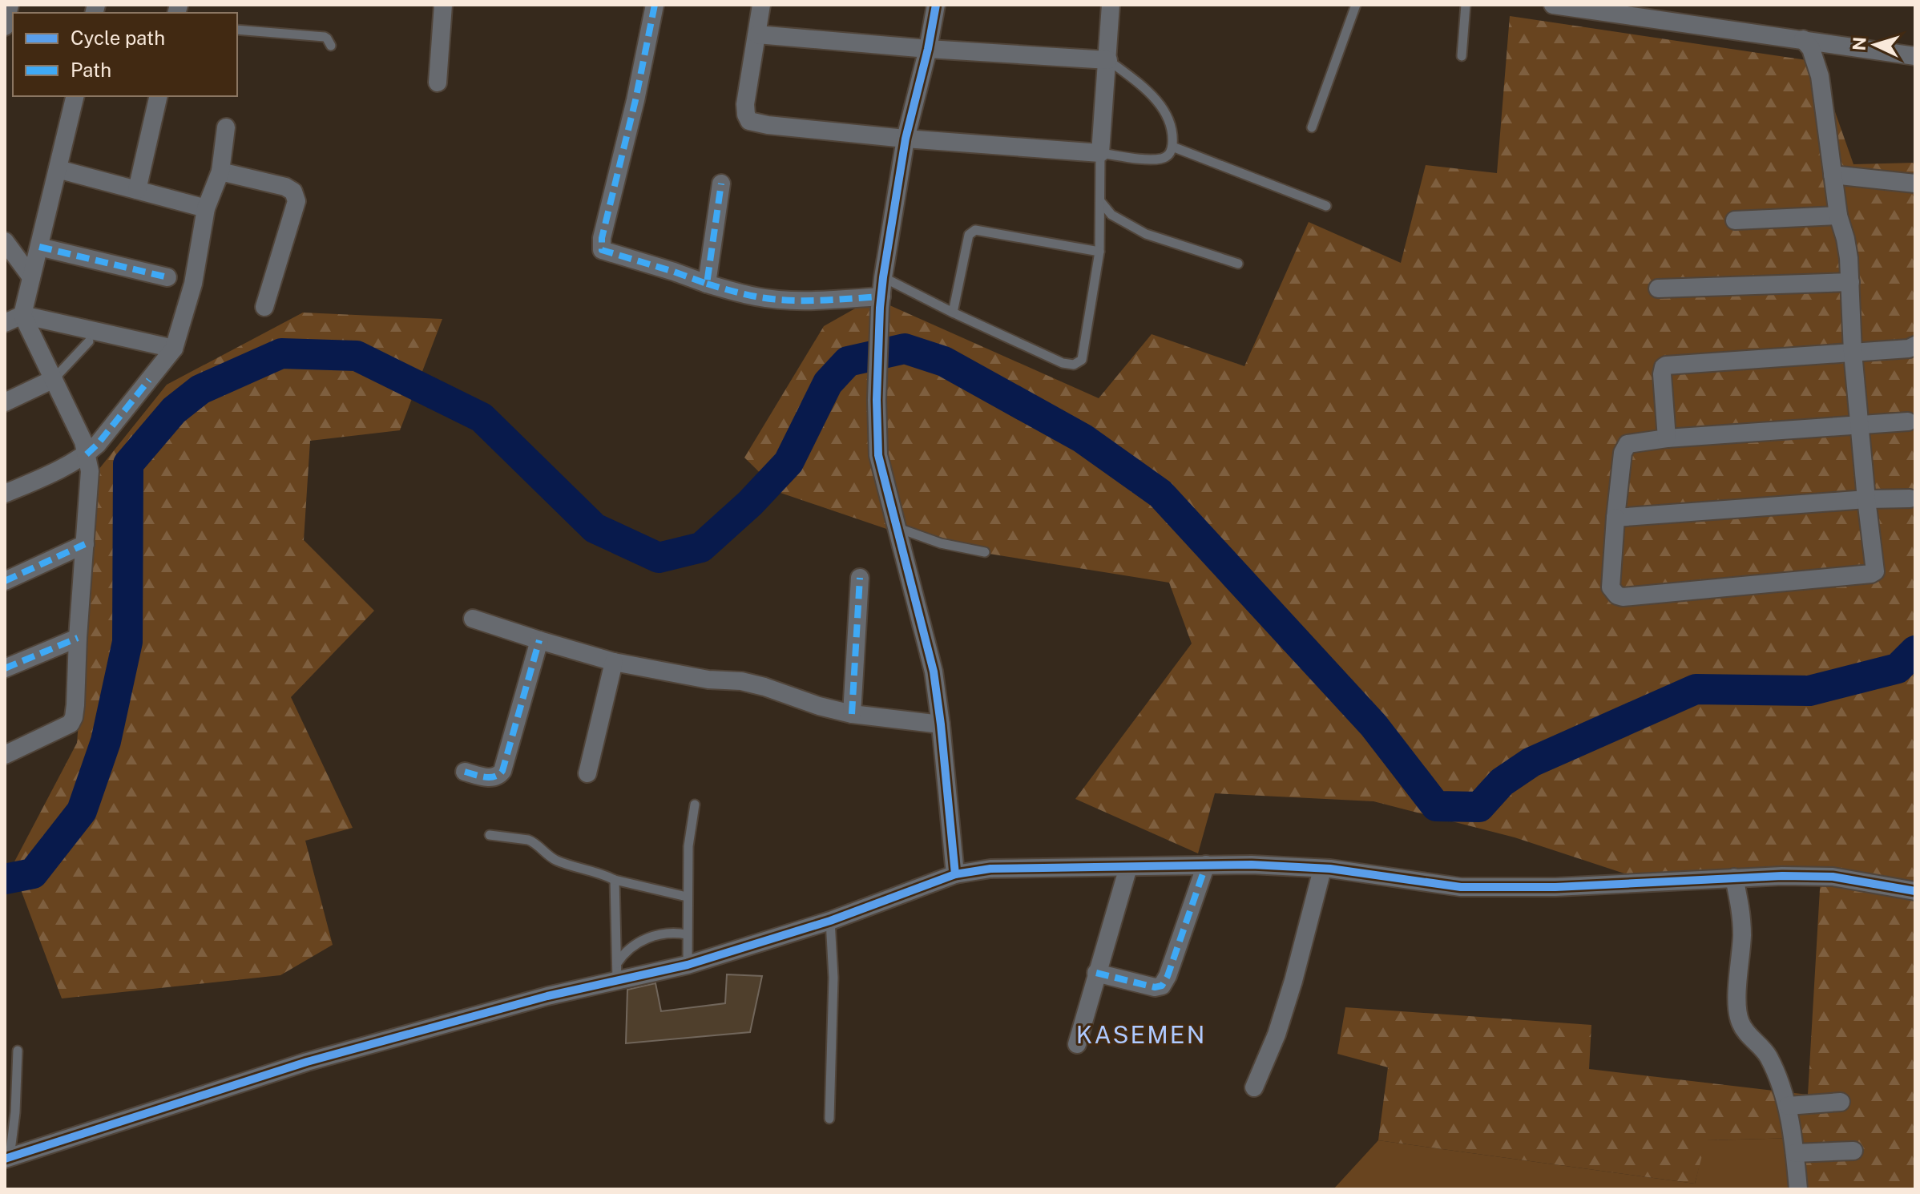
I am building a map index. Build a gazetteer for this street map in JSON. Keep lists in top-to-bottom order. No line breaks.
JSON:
{"districts":["KASEMEN"],"legend":["Cycle path","Path"],"north":"left"}
